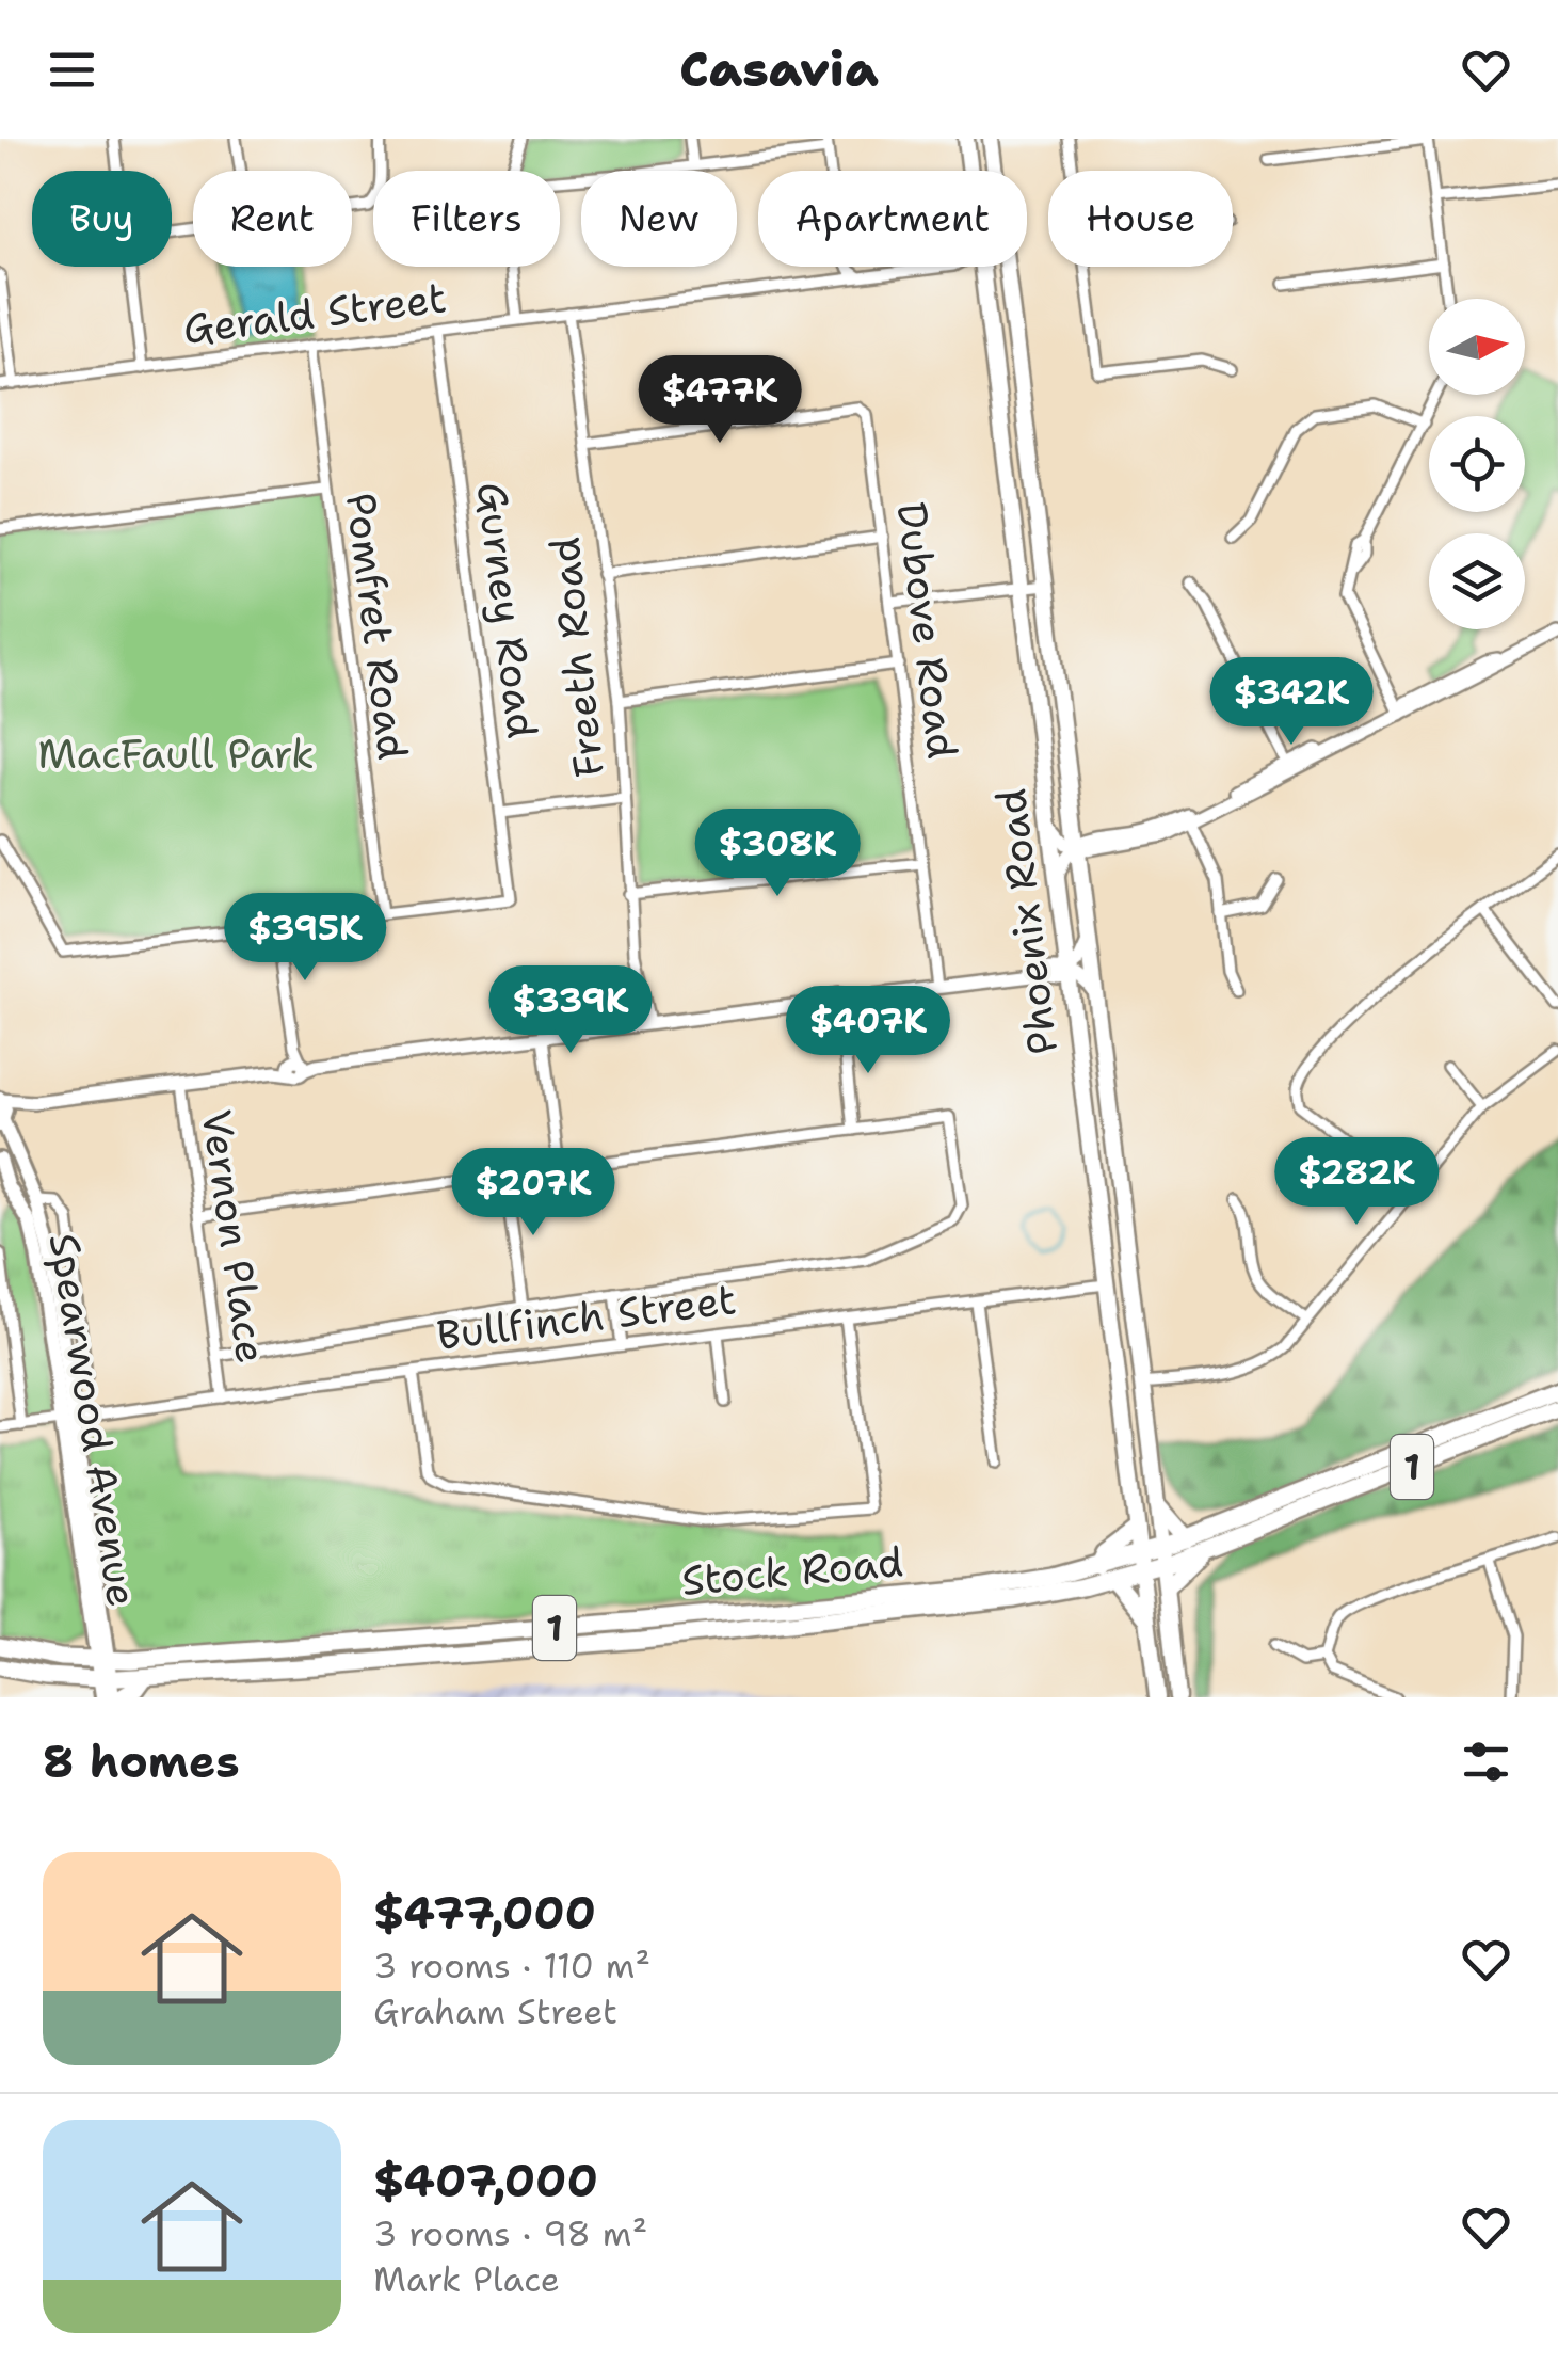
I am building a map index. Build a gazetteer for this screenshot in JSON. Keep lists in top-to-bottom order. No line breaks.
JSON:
{"streets":{"highway":["1","Stock Road"],"main road":["Phoenix Road","Spearwood Avenue"],"street":["Gerald Street","Gurney Road","Pomfret Road","Dubove Road","Freeth Road","Vernon Place","Bullfinch Street"]},"crossings":[["Gerald Street","Gurney Road"],["Gerald Street","Pomfret Road"],["Gerald Street","Freeth Road"],["Gurney Road","Pomfret Road"],["Dubove Road","Freeth Road"],["Phoenix Road","Bullfinch Street"],["Phoenix Road","Stock Road"],["Vernon Place","Bullfinch Street"],["Bullfinch Street","Spearwood Avenue"],["Spearwood Avenue","Stock Road"]],"parks":["MacFaull Park"],"north":"right","page":{"header":"Casavia","chip":["Buy","Rent","Filters","New","Apartment","House"],"price":["$477K","$342K","$308K","$395K","$339K","$407K","$282K","$207K"],"heading":"8 homes","list":[{"name":"$477,000","note":"3 rooms · 110 m² · Graham Street"},{"name":"$407,000","note":"3 rooms · 98 m² · Mark Place"}]}}
